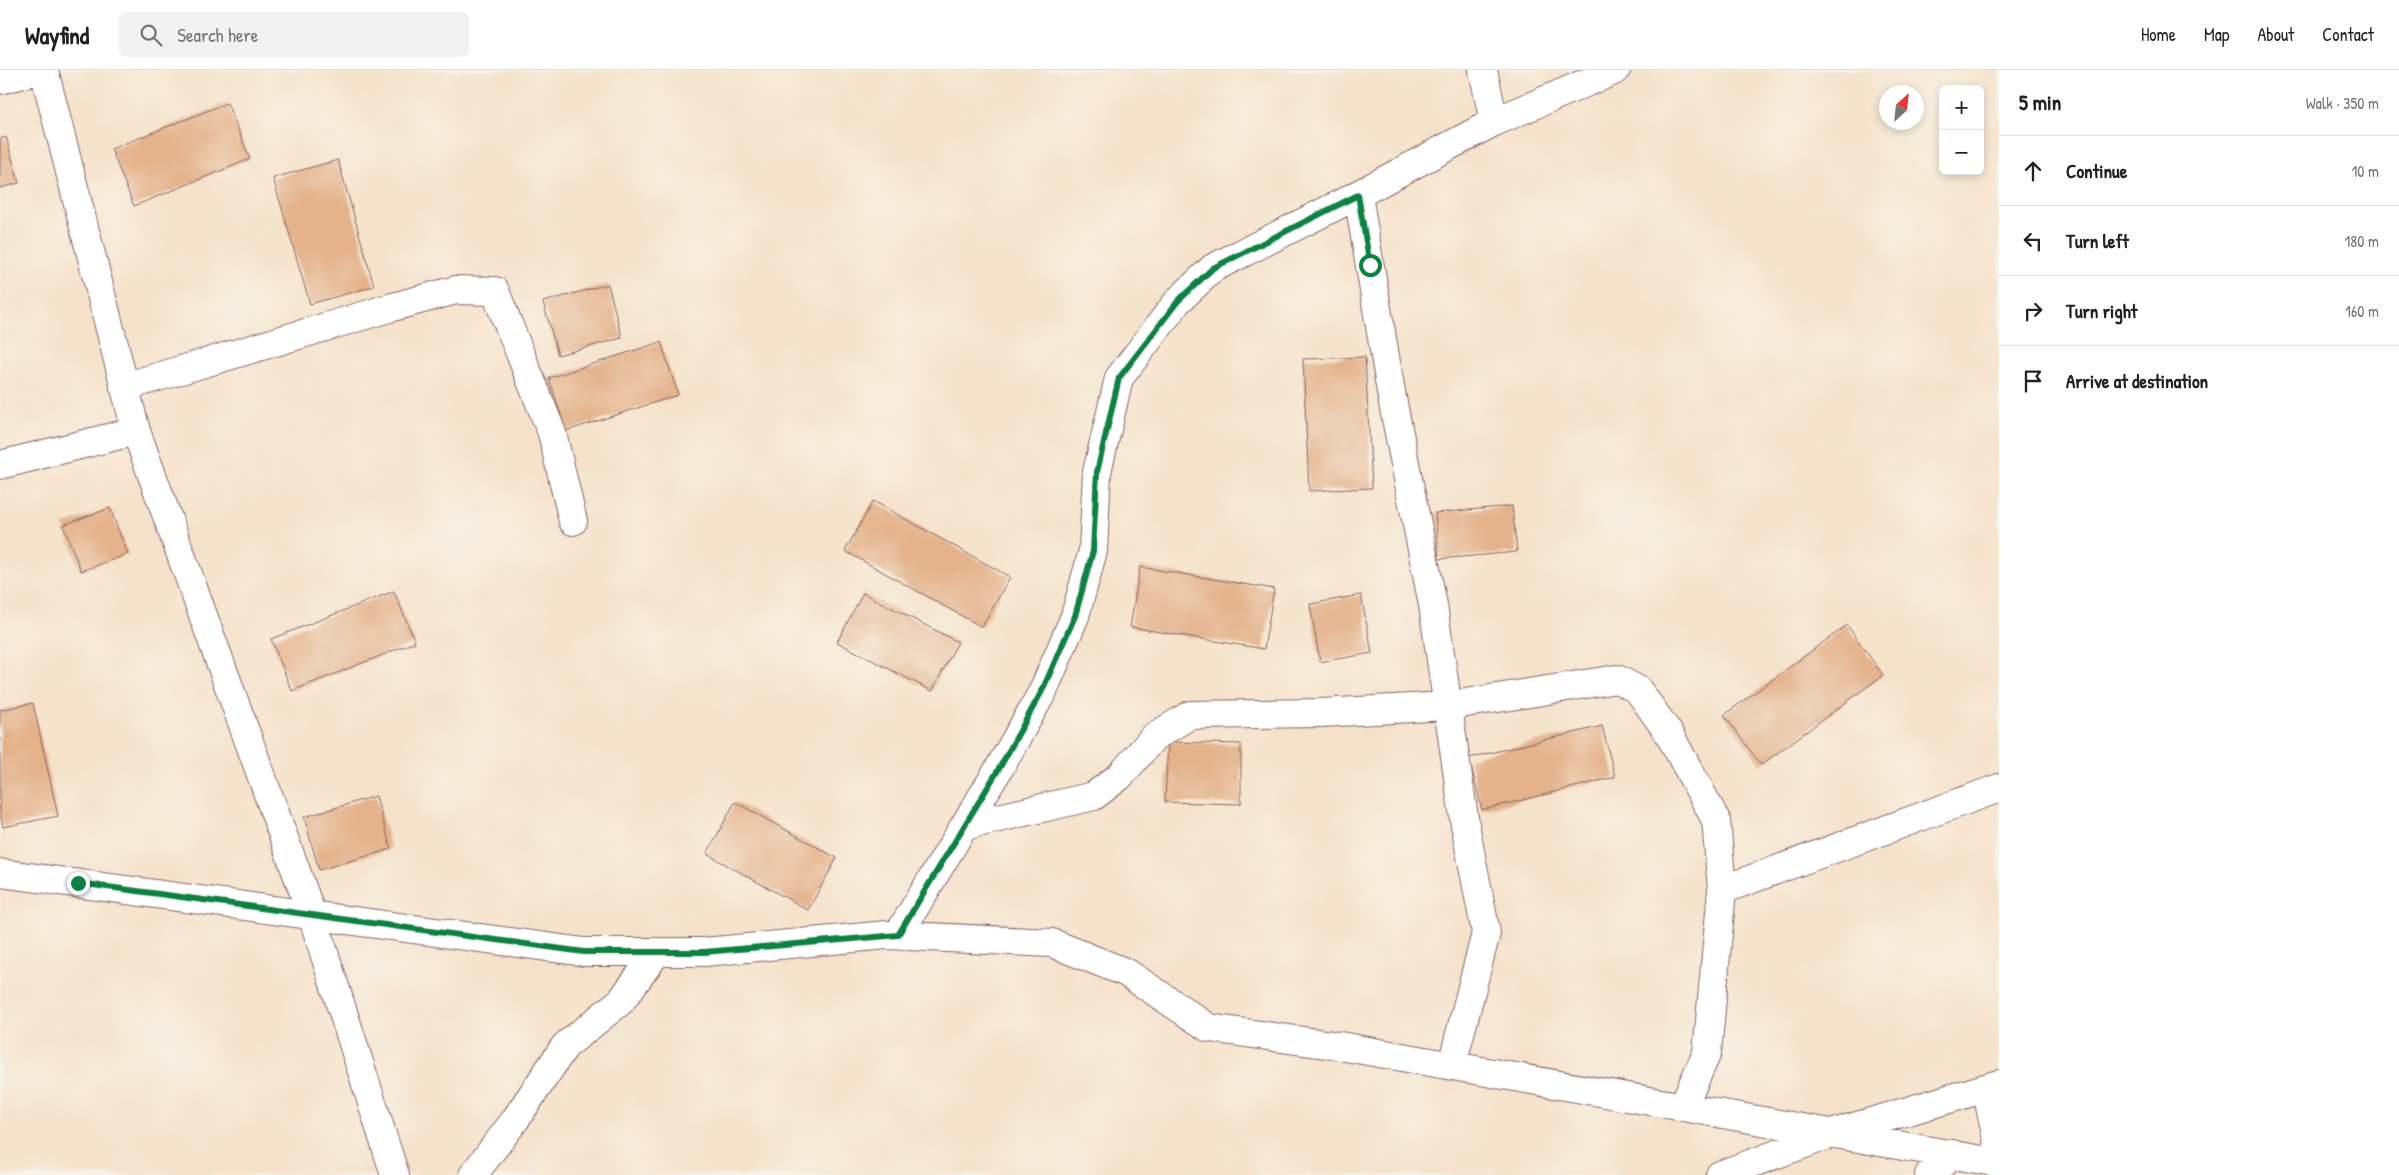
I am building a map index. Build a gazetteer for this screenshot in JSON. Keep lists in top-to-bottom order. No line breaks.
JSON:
{"north":"top right","page":{"header":"Wayfind","search":"Search here","nav":["Home","Map","About","Contact"],"heading":["5 min","Walk · 350 m"],"map_buttons":["+","−"],"list":[["Continue","10 m"],["Turn left","180 m"],["Turn right","160 m"],"Arrive at destination"]}}
